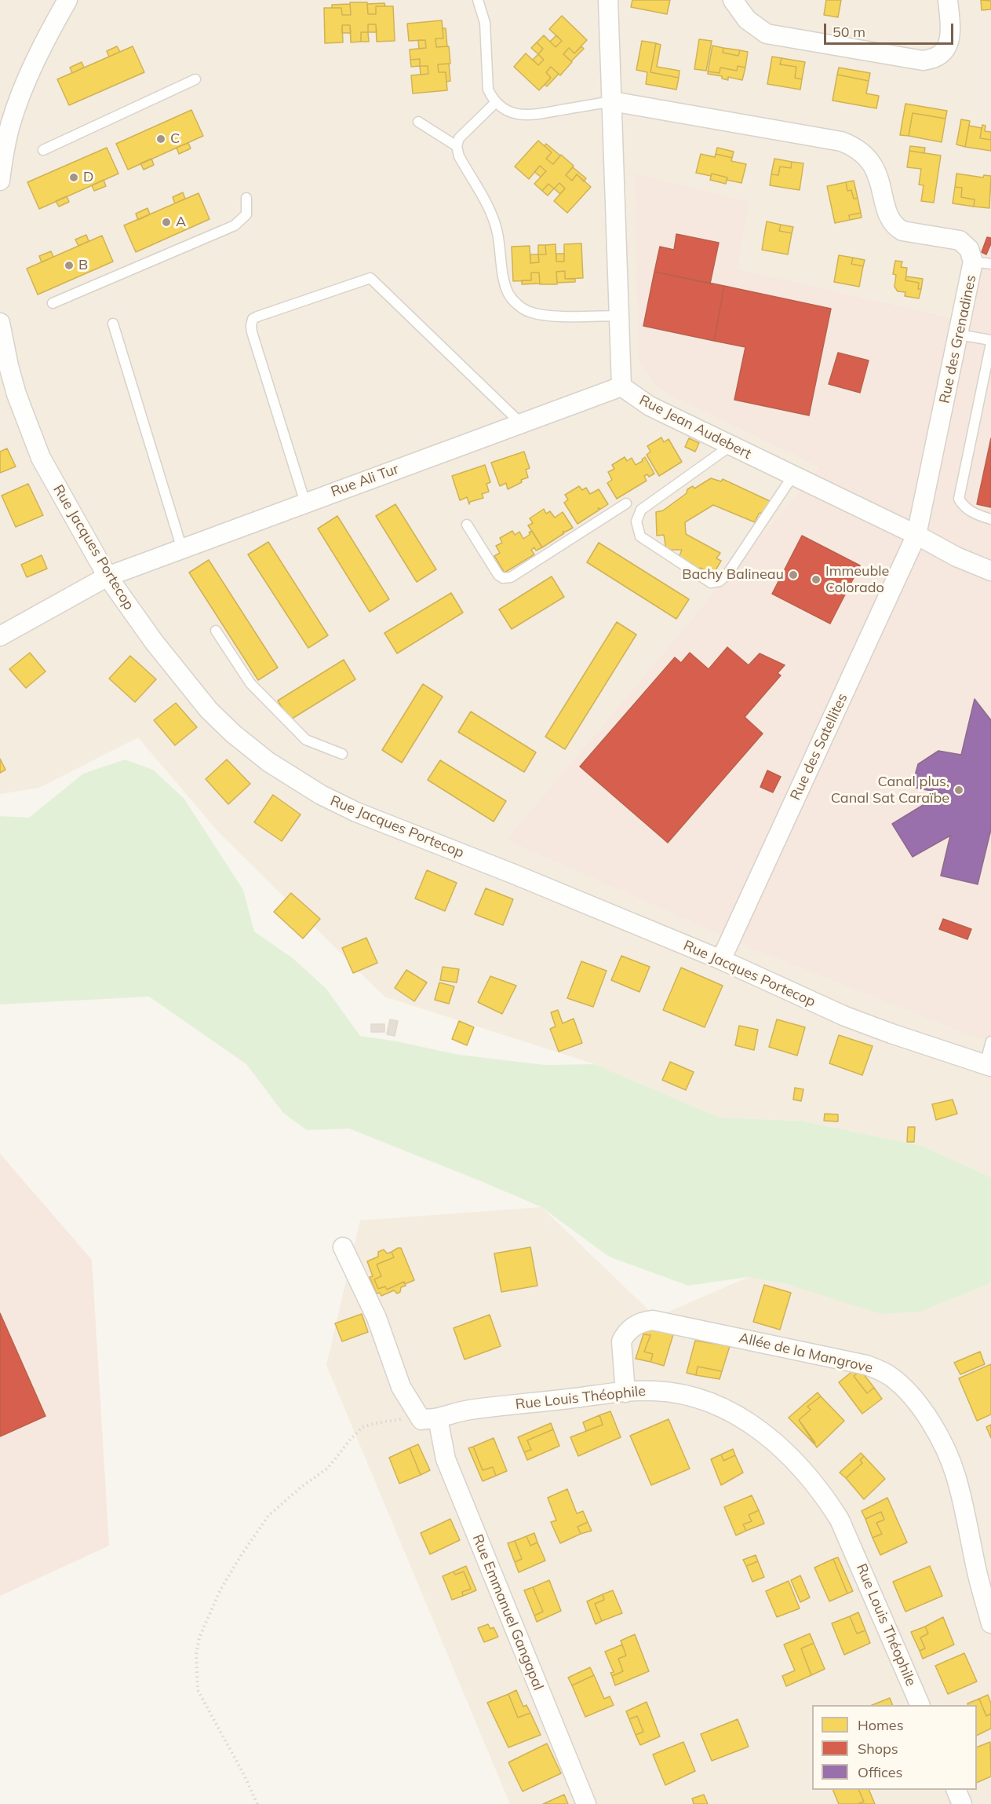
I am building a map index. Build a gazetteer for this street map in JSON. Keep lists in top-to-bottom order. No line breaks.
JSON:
{"streets":{"street":["Rue des Grenadines","Rue Jean Audebert","Rue Ali Tur","Rue Jacques Portecop","Rue des Satellites","Allée de la Mangrove","Rue Louis Théophile","Rue Emmanuel Gangapal"]},"crossings":[["Rue des Grenadines","Rue Jean Audebert"],["Rue des Grenadines","Rue des Satellites"],["Rue Jean Audebert","Rue Ali Tur"],["Rue Jean Audebert","Rue des Satellites"],["Rue Ali Tur","Rue Jacques Portecop"],["Rue Jacques Portecop","Rue des Satellites"],["Allée de la Mangrove","Rue Louis Théophile"],["Rue Louis Théophile","Rue Emmanuel Gangapal"]],"places":["C","D","A","B","Bachy Balineau","Immeuble Colorado","Canal plus, Canal Sat Caraïbe"],"legend":["Homes","Shops","Offices"],"scale_bar":"50 m"}
